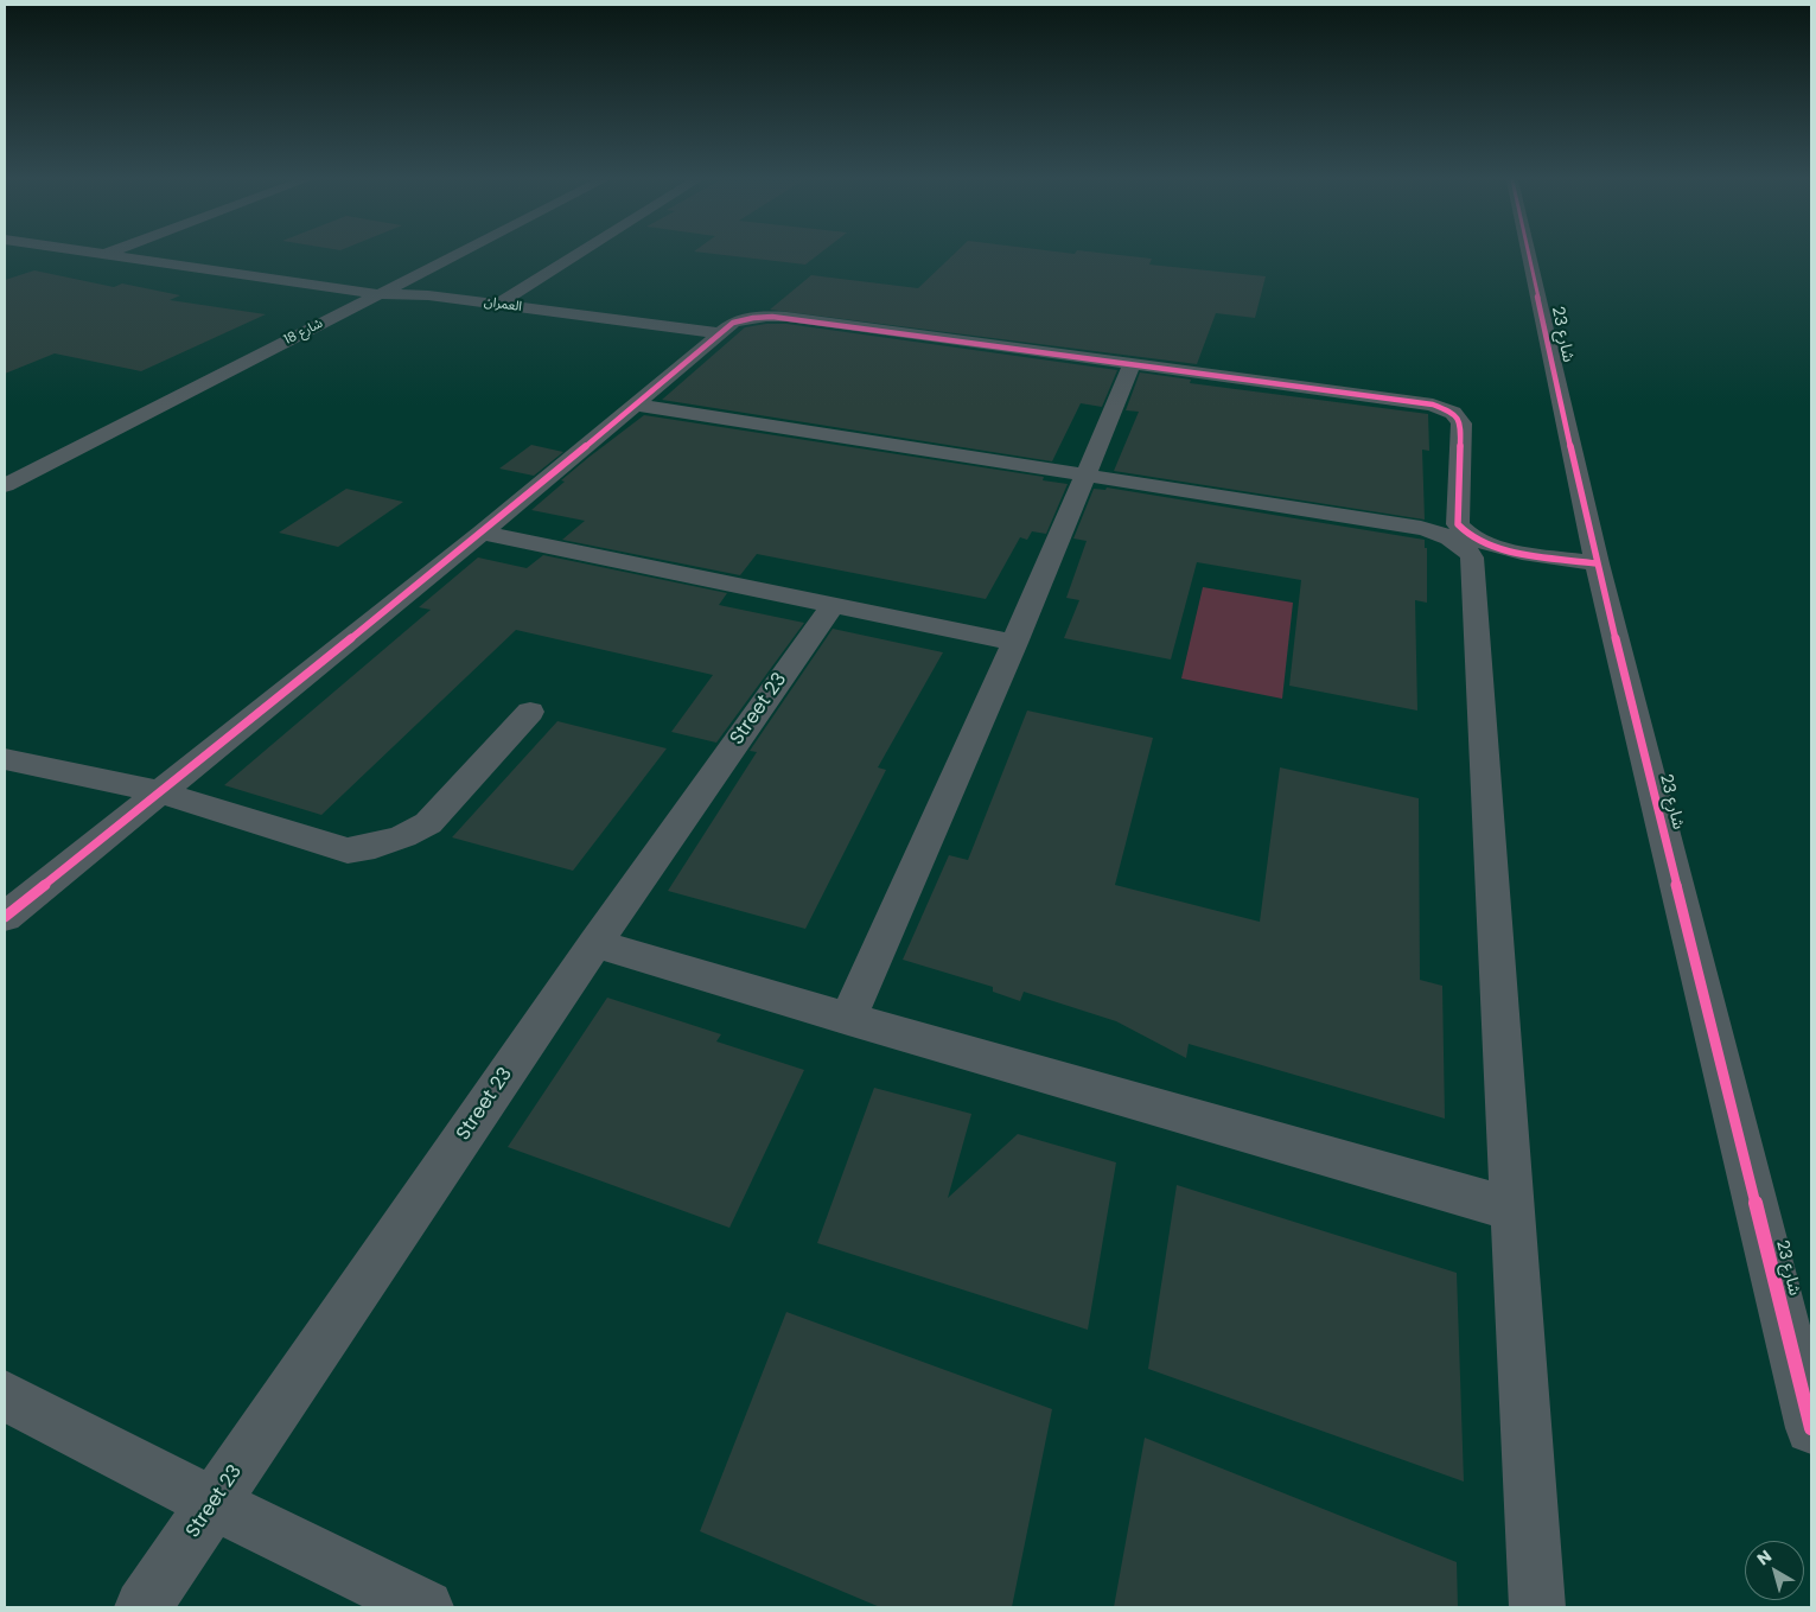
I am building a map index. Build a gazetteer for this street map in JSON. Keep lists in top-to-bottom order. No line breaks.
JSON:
{"streets":{"street":["العمران","شارع 18","شارع 23","Street 23"]},"crossings":[["العمران","شارع 18"]],"north":"top left"}
